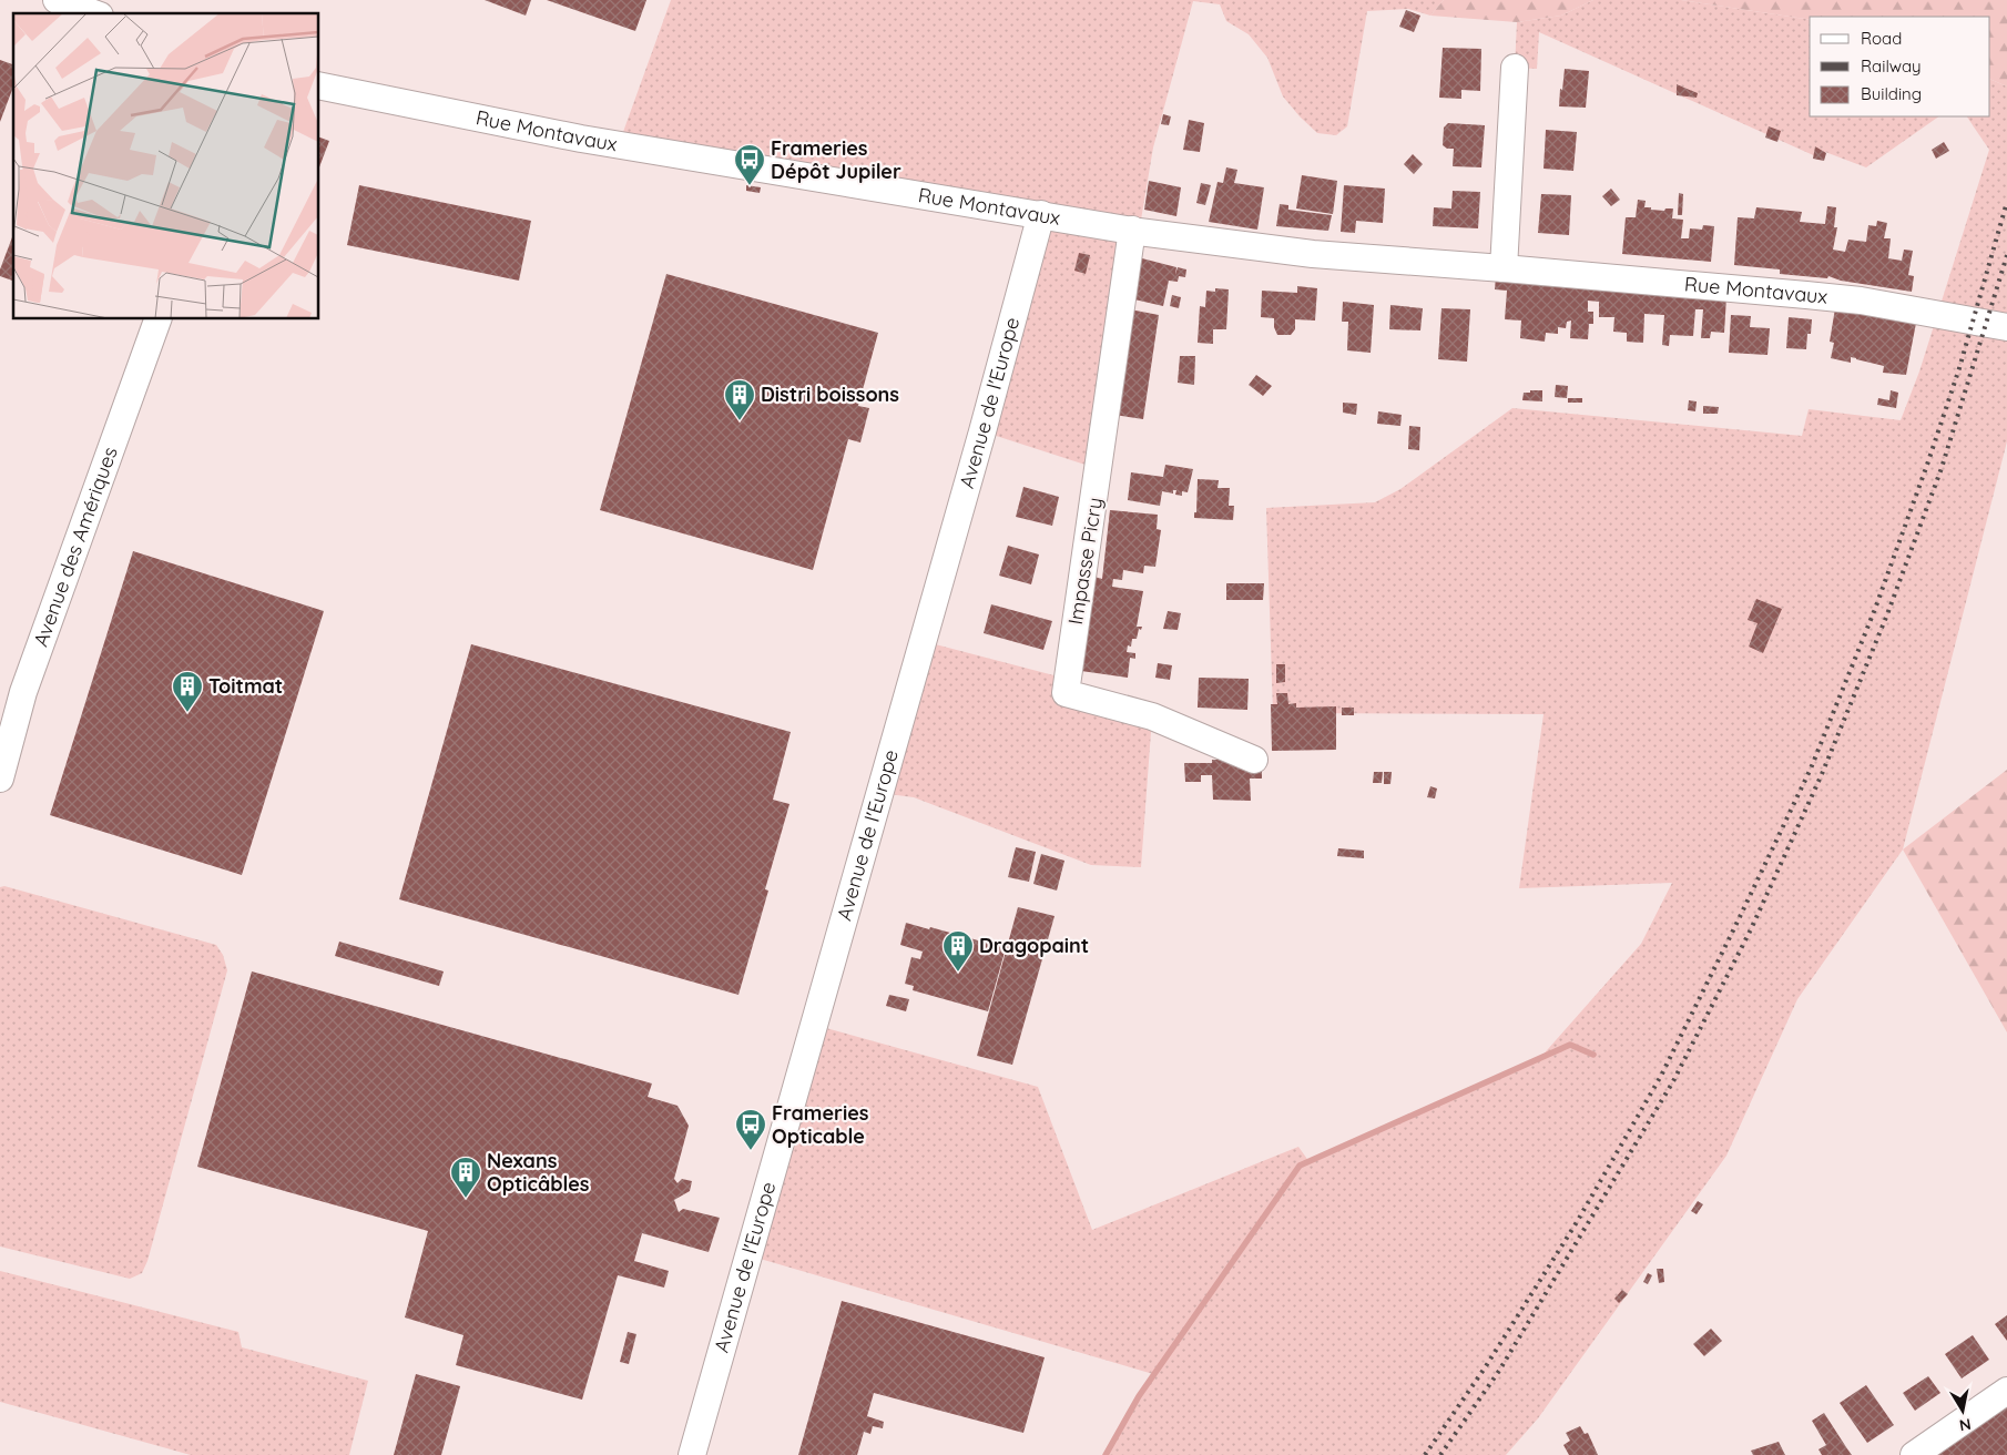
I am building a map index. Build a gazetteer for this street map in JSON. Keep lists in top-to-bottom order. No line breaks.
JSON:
{"streets":{"street":["Rue Montavaux","Avenue de l'Europe","Avenue des Amériques","Impasse Picry"]},"crossings":[["Rue Montavaux","Avenue de l'Europe"],["Rue Montavaux","Impasse Picry"]],"places":{"bus stop":["Frameries Dépôt Jupiler","Frameries Opticable"],"building":["Distri boissons","Toitmat","Dragopaint","Nexans Opticâbles"]},"legend":["Road","Railway","Building"],"north":"bottom"}
